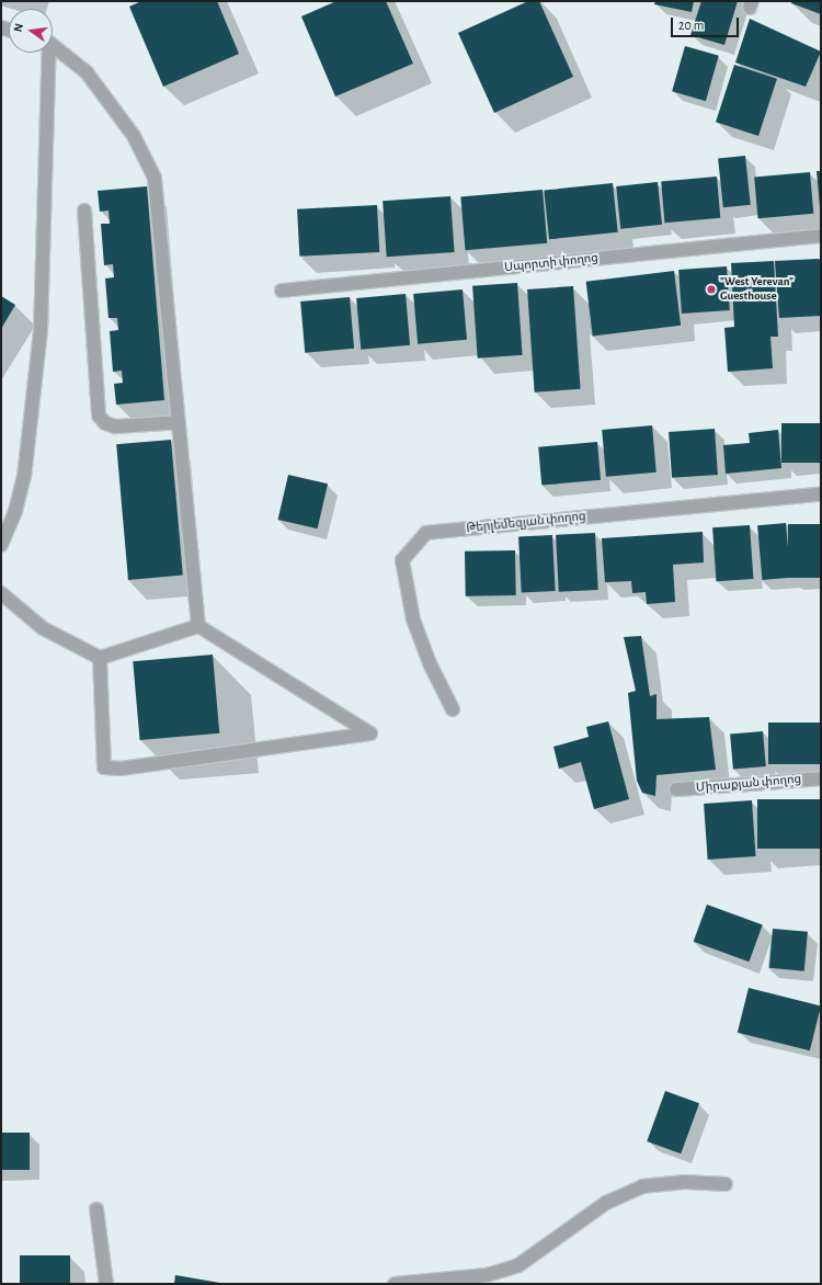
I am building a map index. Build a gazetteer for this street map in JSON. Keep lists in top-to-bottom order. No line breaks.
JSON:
{"streets":{"street":["Սպորտի փողոց","Թերլեմեզյան փողոց","Միրաքյան փողոց"]},"places":["\"West Yerevan\" Guesthouse"],"scale_bar":"20 m","north":"left"}
